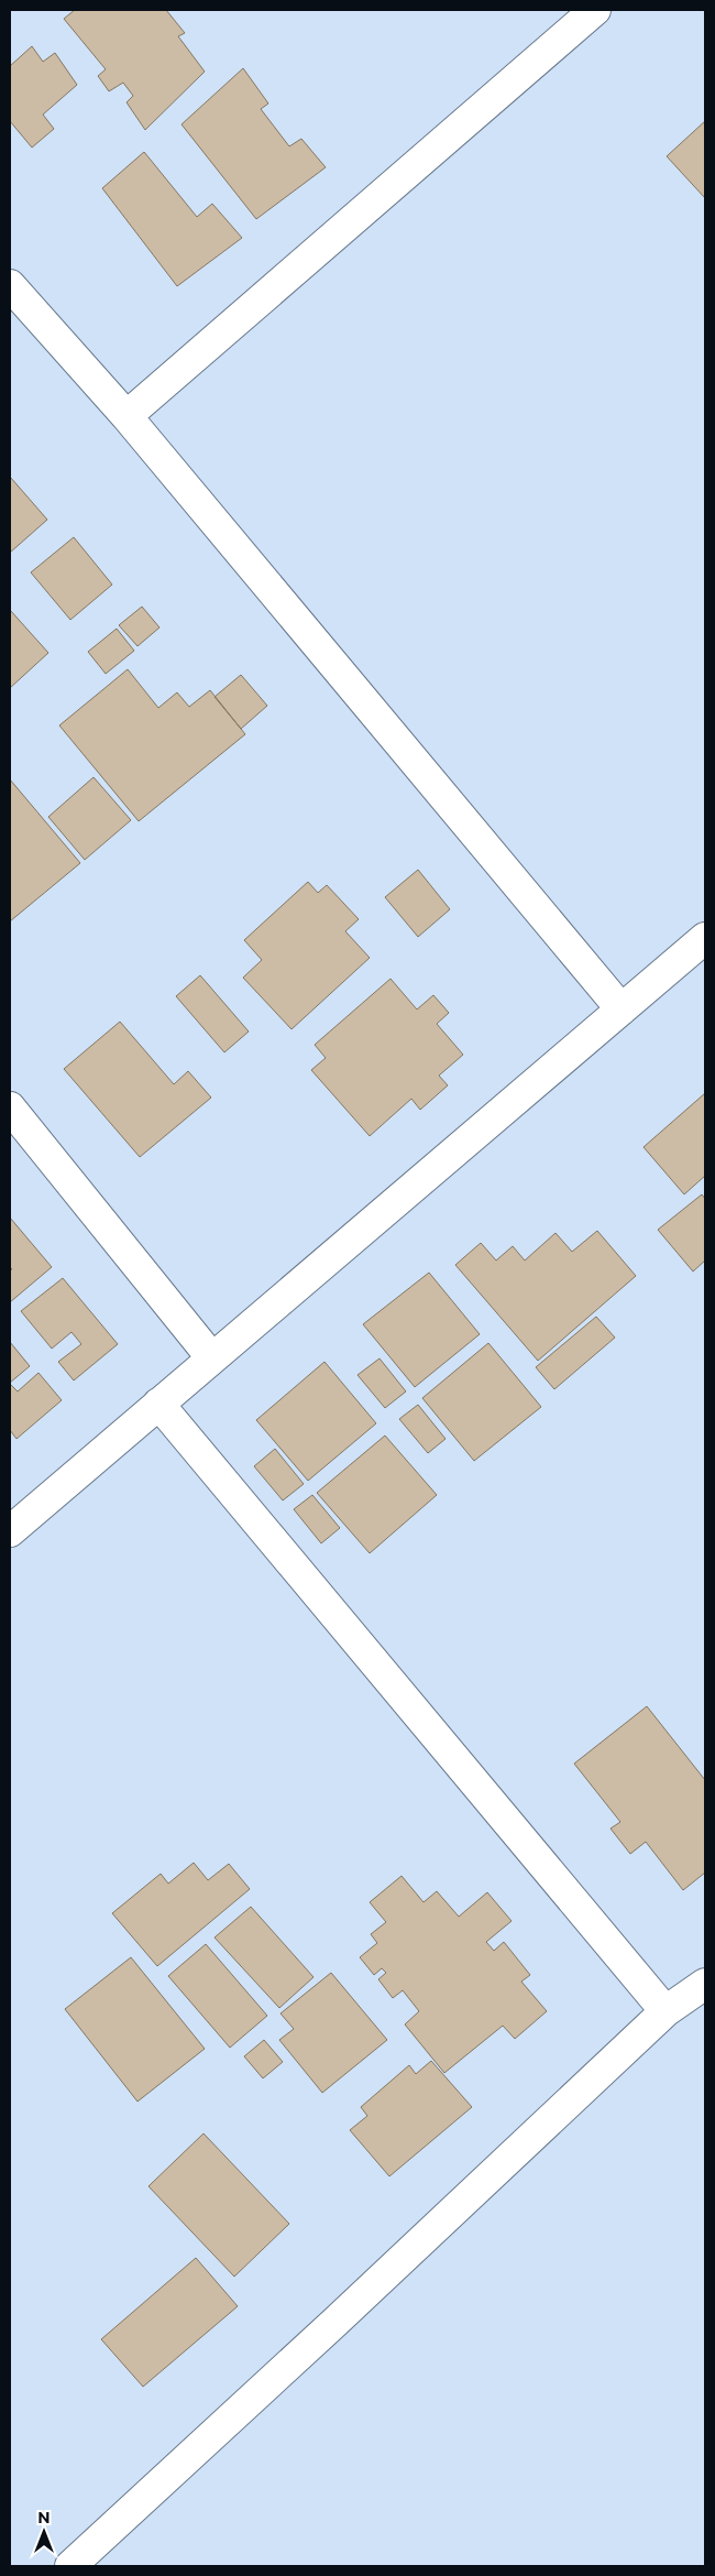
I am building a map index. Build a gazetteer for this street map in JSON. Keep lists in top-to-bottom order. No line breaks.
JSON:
{"north":"top"}
